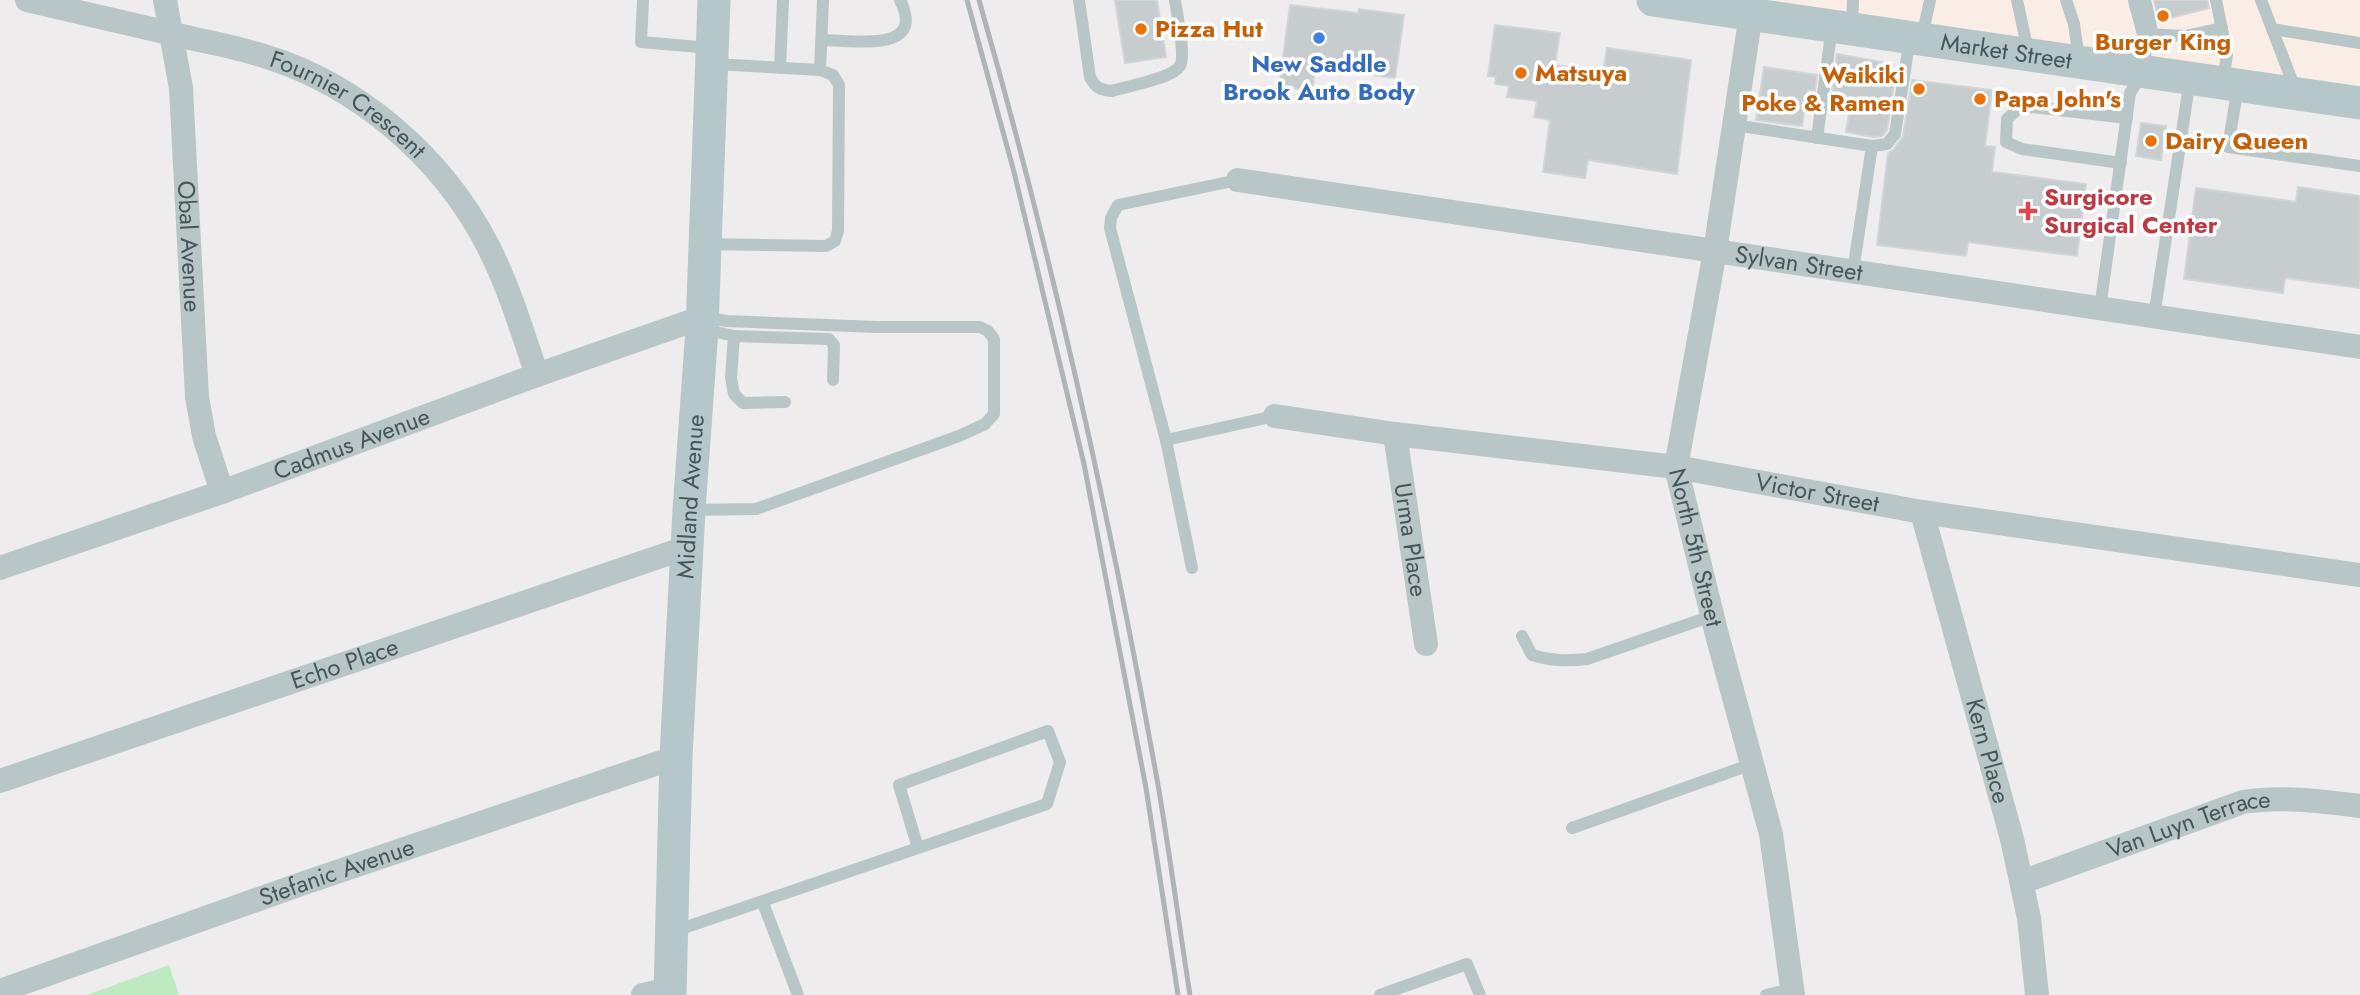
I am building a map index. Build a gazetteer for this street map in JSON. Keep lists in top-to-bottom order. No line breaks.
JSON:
{"streets":{"street":["Market Street","Fournier Crescent","Obal Avenue","Sylvan Street","Cadmus Avenue","Victor Street","Midland Avenue","Urma Place","North 5th Street","Echo Place","Kern Place","Van Luyn Terrace","Stefanic Avenue"]},"crossings":[["Market Street","North 5th Street"],["Fournier Crescent","Obal Avenue"],["Fournier Crescent","Cadmus Avenue"],["Obal Avenue","Cadmus Avenue"],["Sylvan Street","North 5th Street"],["Cadmus Avenue","Midland Avenue"],["Victor Street","Urma Place"],["Victor Street","North 5th Street"],["Victor Street","Kern Place"],["Midland Avenue","Echo Place"],["Midland Avenue","Stefanic Avenue"],["Kern Place","Van Luyn Terrace"]],"places":{"other":["Burger King","Pizza Hut","New Saddle Brook Auto Body","Matsuya","Waikiki Poke & Ramen","Papa John's","Dairy Queen"],"health":["Surgicore Surgical Center"]}}
